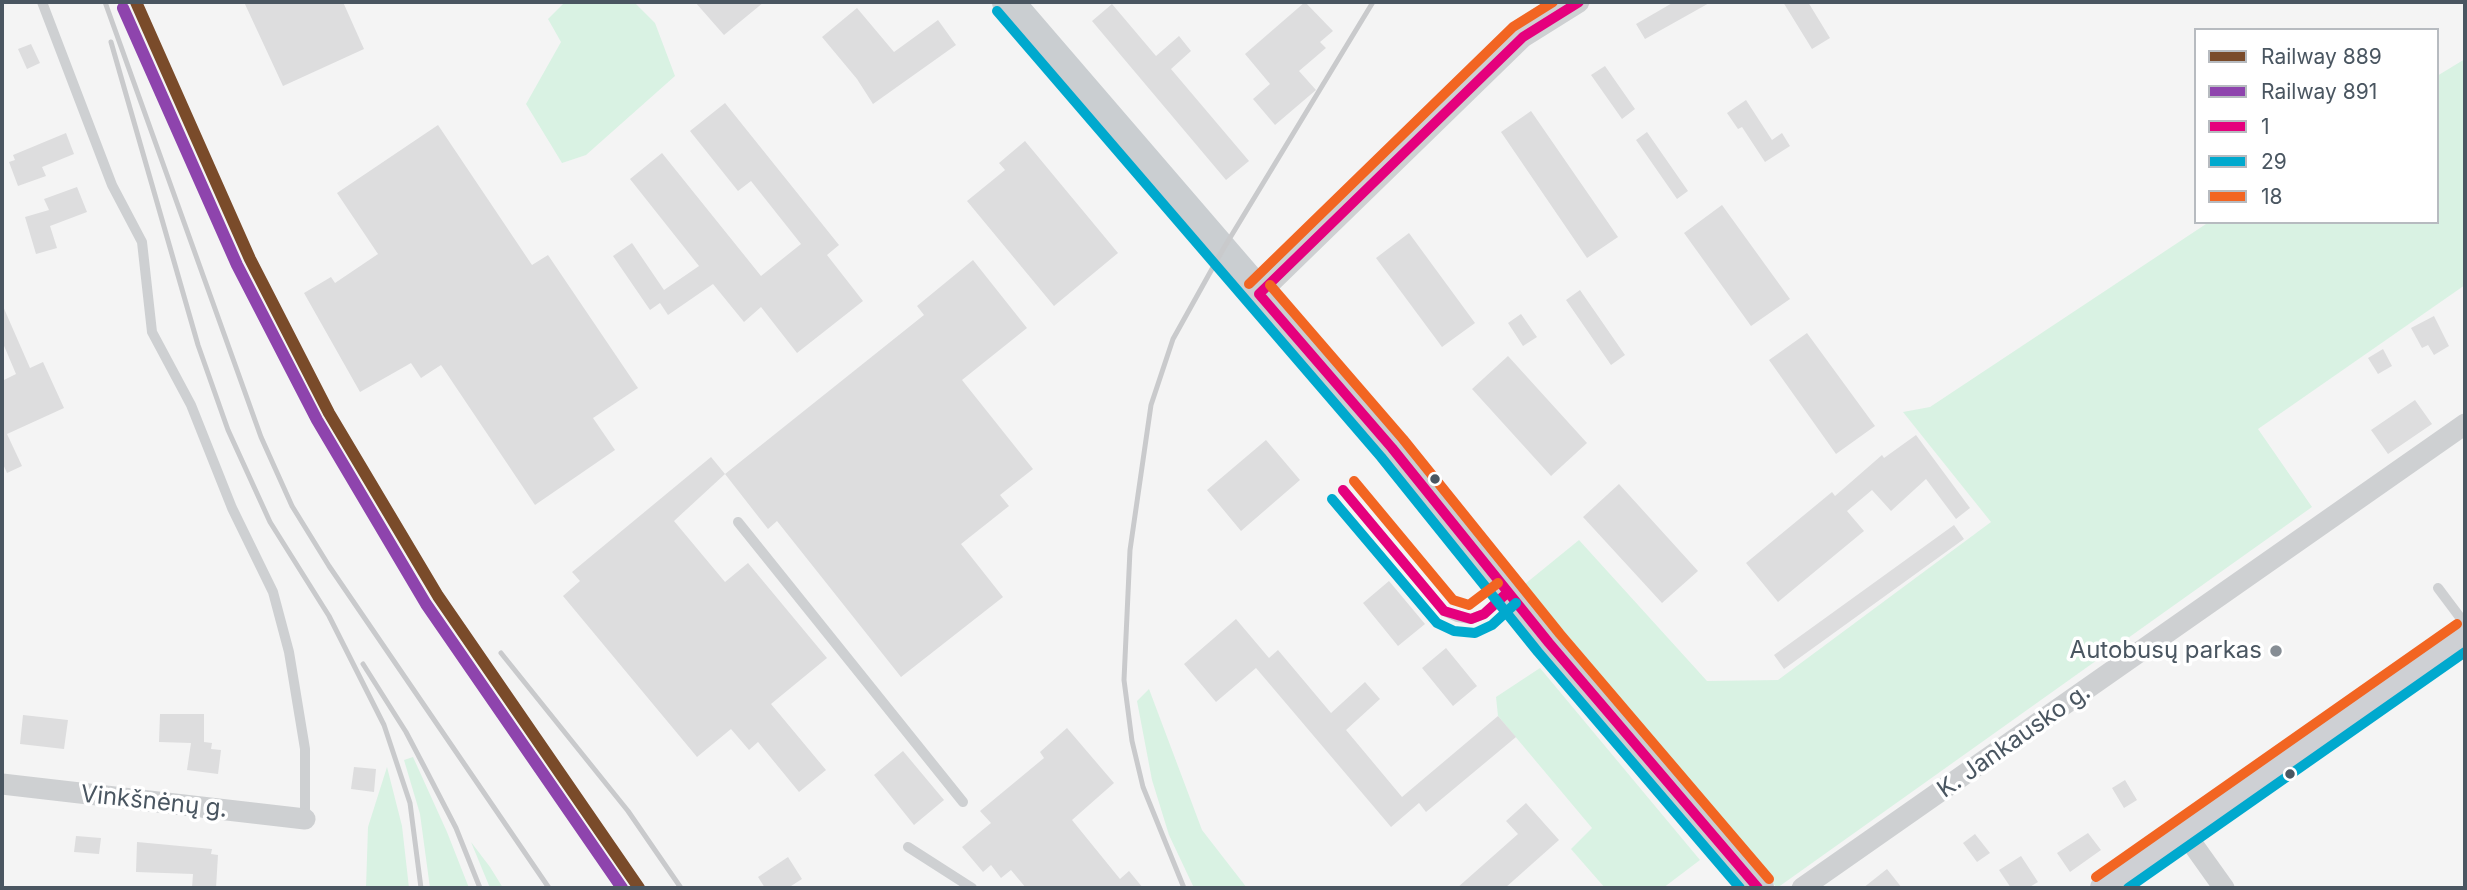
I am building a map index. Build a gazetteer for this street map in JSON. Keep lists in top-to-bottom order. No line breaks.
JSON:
{"streets":{"street":["K. Jankausko g.","Vinkšnėnų g."]},"places":["Autobusų parkas"],"lines":["rail line 889","transit line 1","transit line 18","rail line 891","transit line 29"],"legend":["Railway 889","Railway 891","1","29","18"]}
